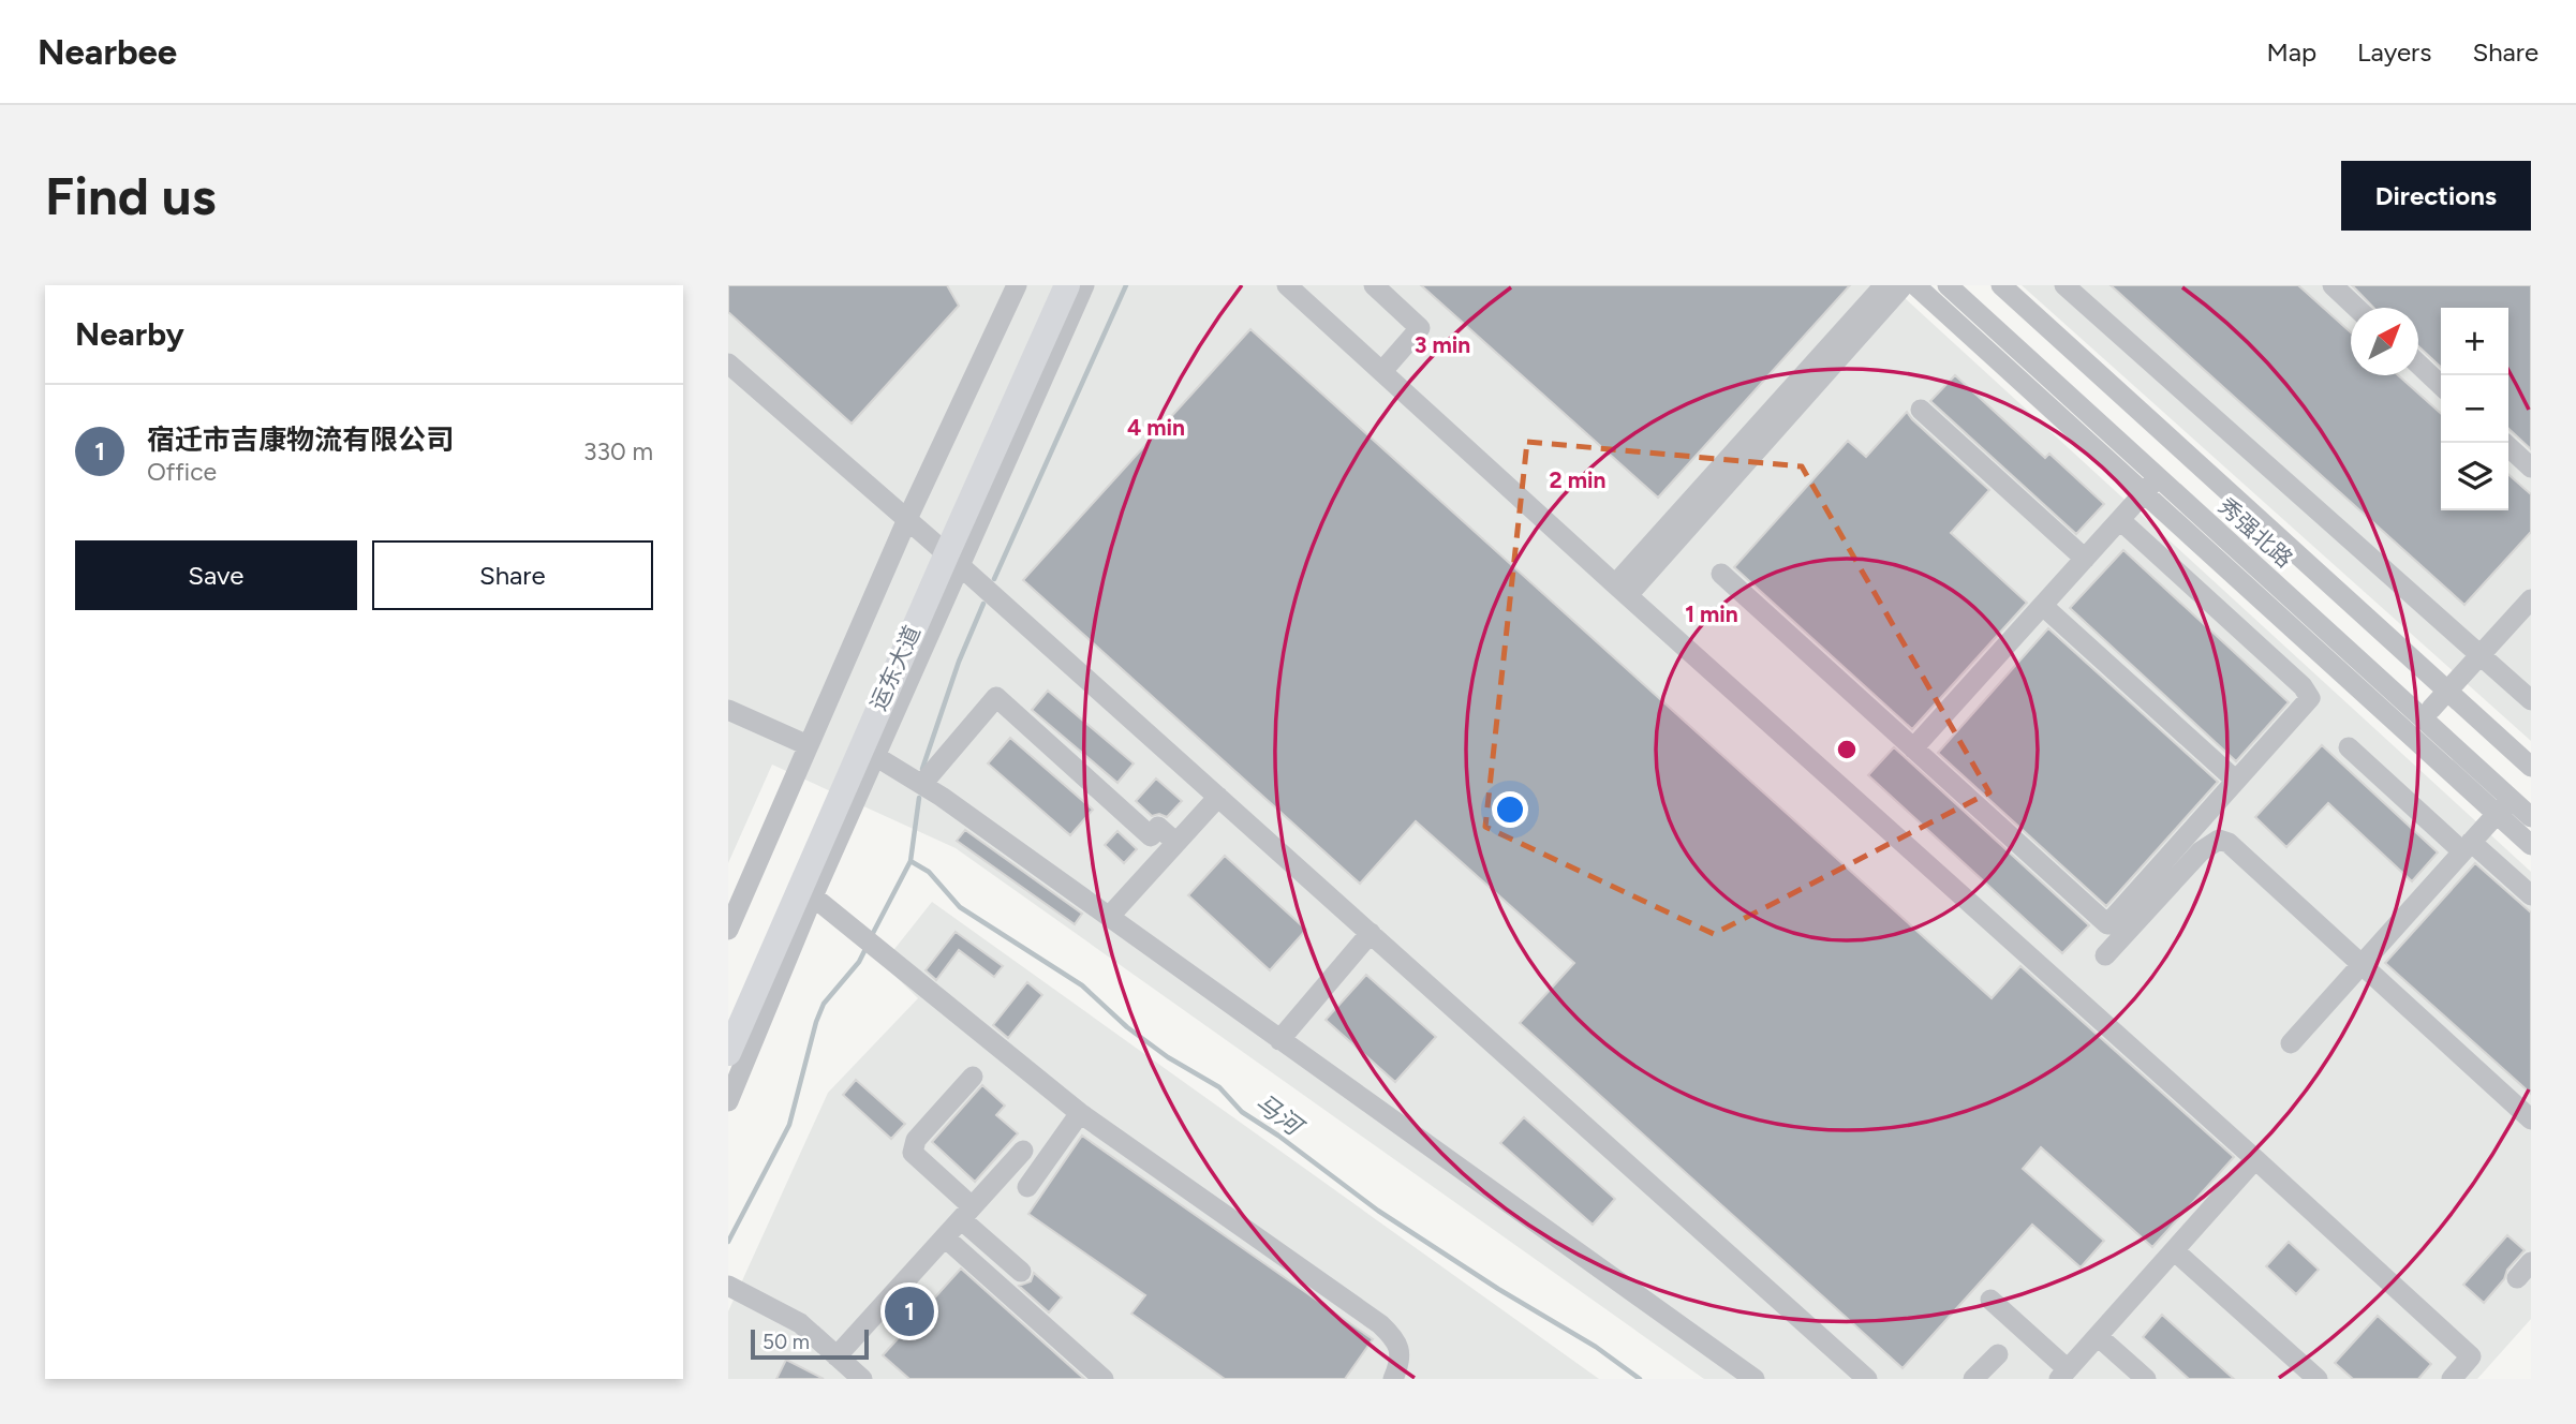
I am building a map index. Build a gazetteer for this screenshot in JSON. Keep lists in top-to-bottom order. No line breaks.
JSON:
{"streets":{"main road":["运东大道"],"street":["秀强北路"]},"water":["马河"],"scale_bar":"50 m","north":"top right","page":{"header":"Nearbee","nav":["Map","Layers","Share"],"buttons":["Directions",["Save","Share"]],"title":"Find us","heading":"Nearby","map_buttons":["+","−"],"list":[{"mark":"1","name":"宿迁市吉康物流有限公司","note":"Office","value":"330 m"}],"pins":"1","scale":"50 m"},"rings":["3 min","4 min","2 min","1 min"]}
